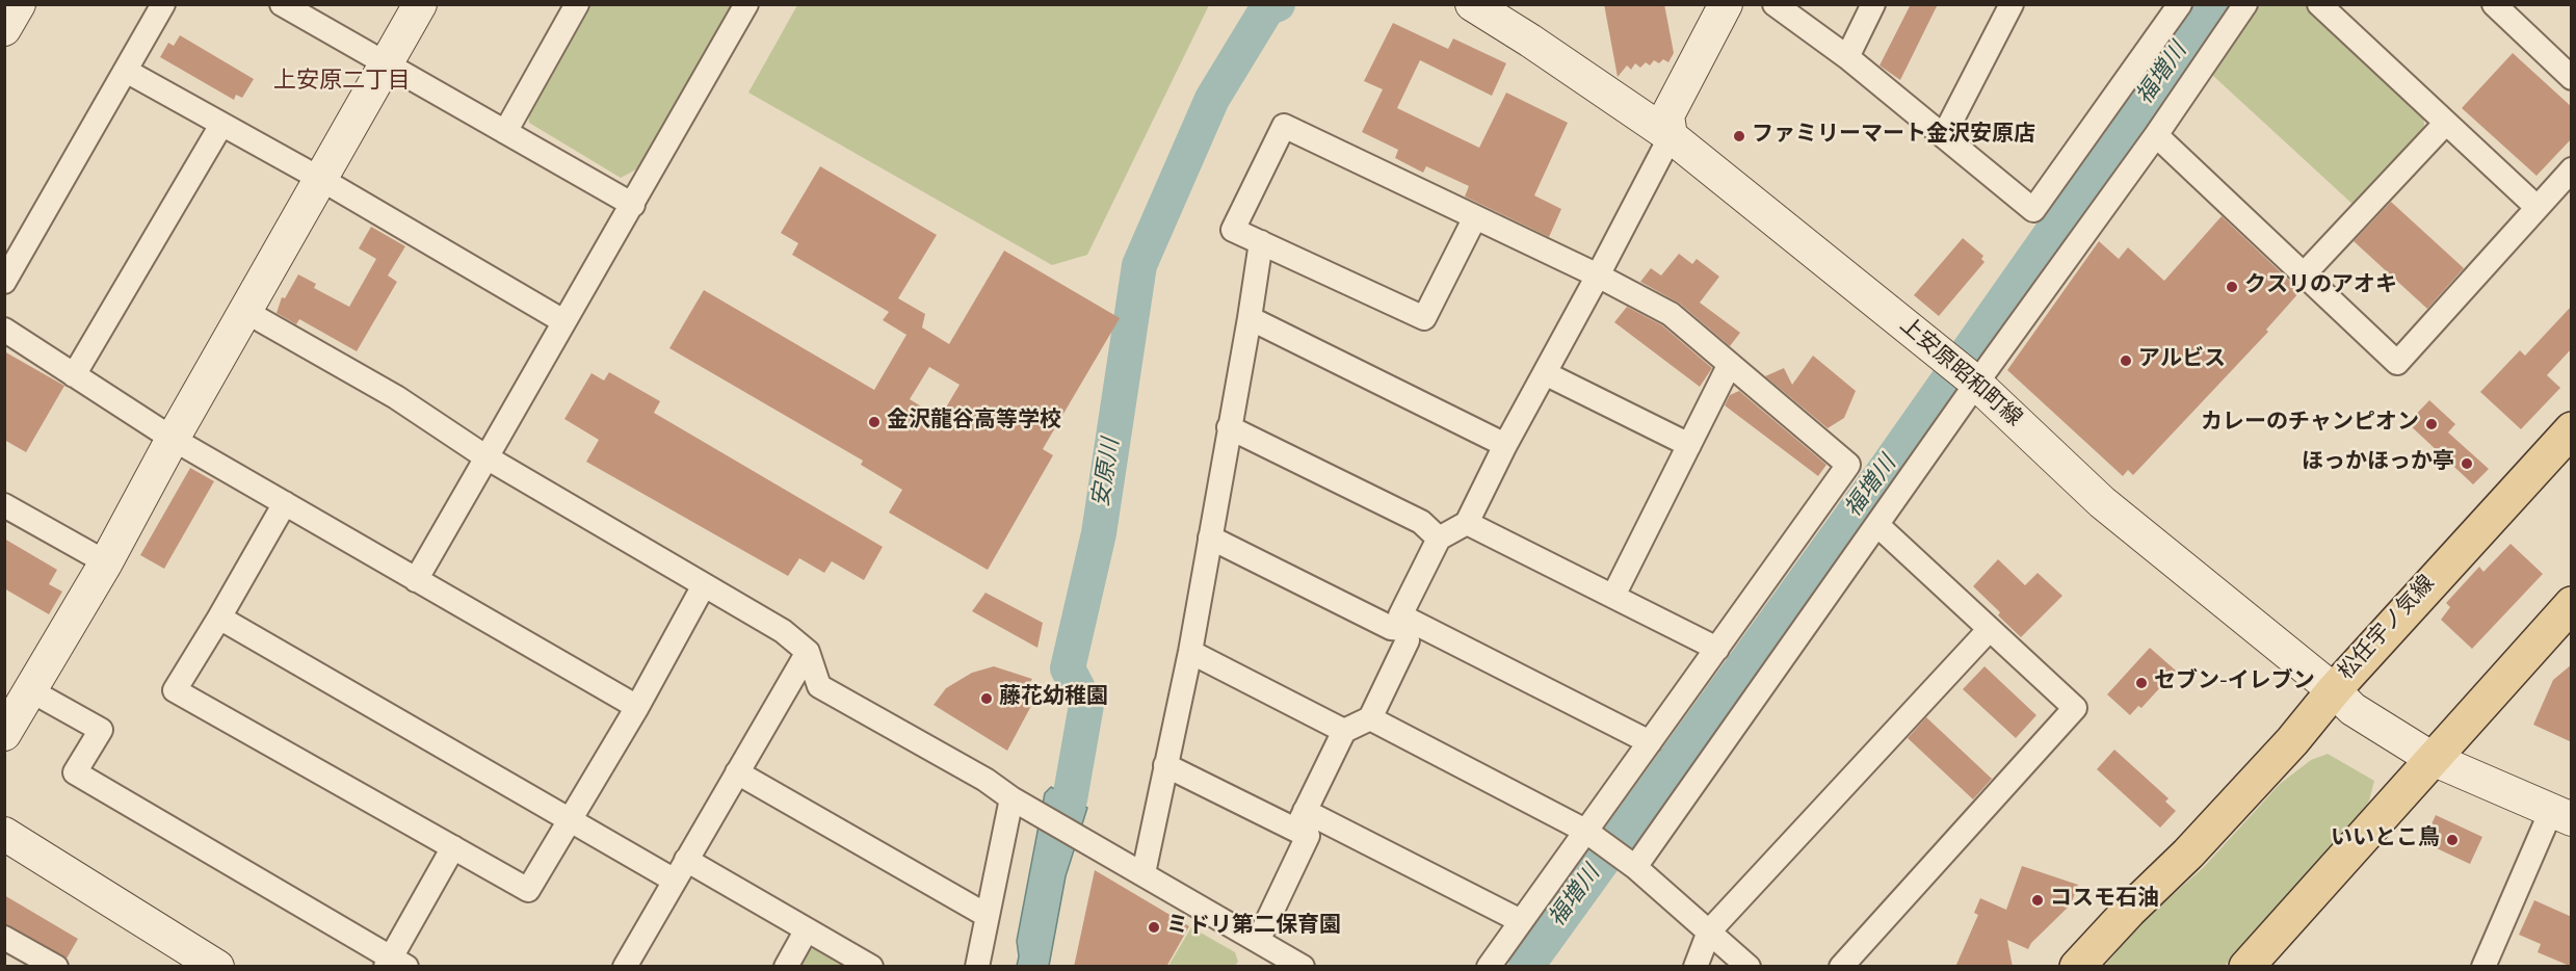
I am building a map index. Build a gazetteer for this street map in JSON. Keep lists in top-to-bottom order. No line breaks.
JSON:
{"streets":{"main road":["松任宇ノ気線"],"street":["上安原昭和町線"]},"crossings":[["上安原昭和町線","松任宇ノ気線"]],"districts":["上安原二丁目"],"water":["福増川","安原川"],"places":["ファミリーマート金沢安原店","クスリのアオキ","アルビス","金沢龍谷高等学校","カレーのチャンピオン","ほっかほっか亭","セブン-イレブン","藤花幼稚園","いいとこ鳥","コスモ石油","ミドリ第二保育園"]}
